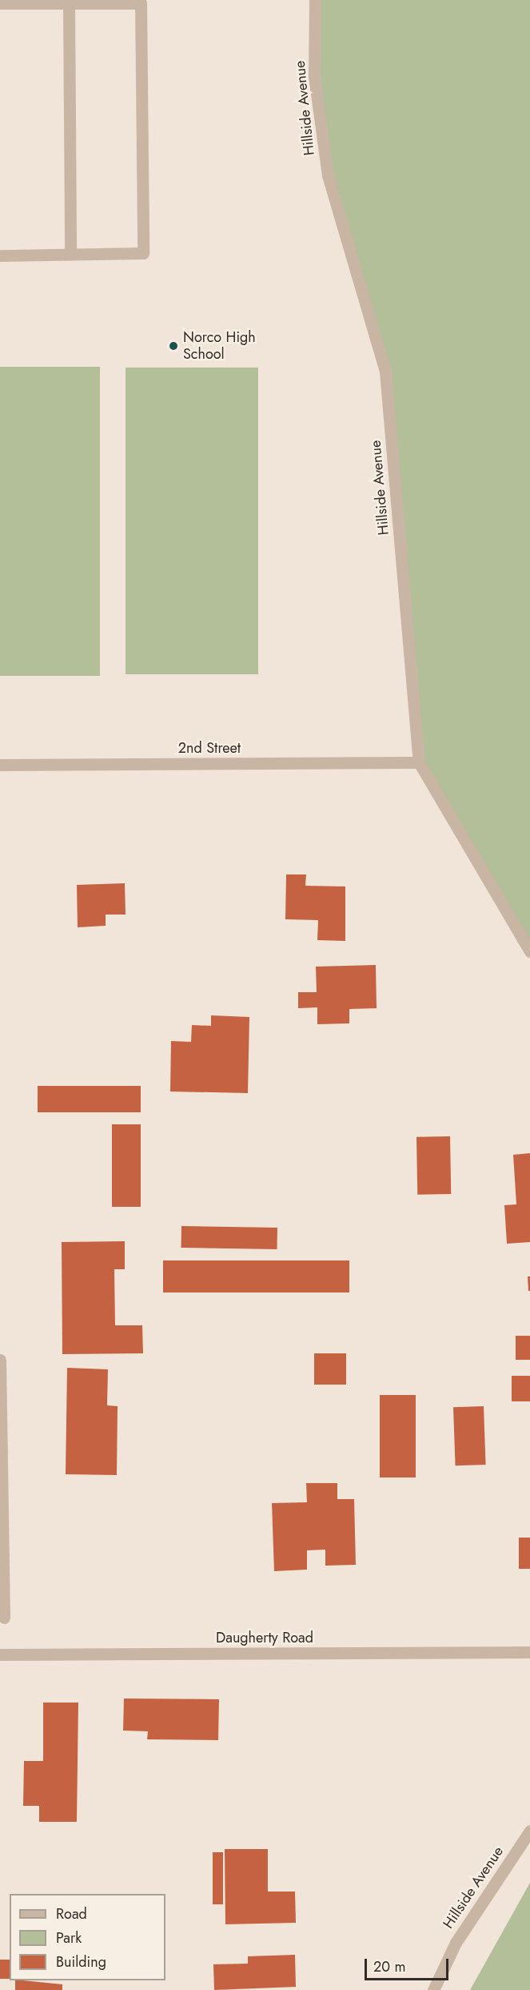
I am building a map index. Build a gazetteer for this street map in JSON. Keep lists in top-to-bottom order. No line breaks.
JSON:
{"streets":{"street":["Hillside Avenue","2nd Street","Daugherty Road"]},"crossings":[["Hillside Avenue","2nd Street"]],"places":["Norco High School"],"legend":["Road","Park","Building"],"scale_bar":"20 m"}
